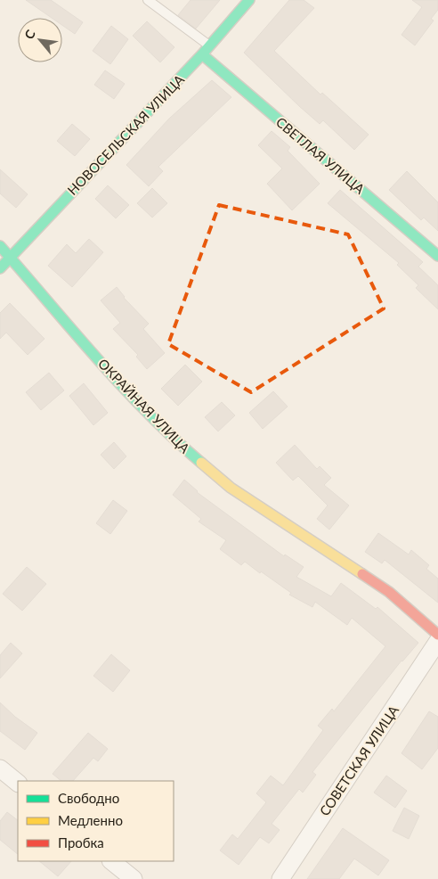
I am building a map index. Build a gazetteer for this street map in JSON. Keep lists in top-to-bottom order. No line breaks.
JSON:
{"streets":{"street":["НОВОСЕЛЬСКАЯ УЛИЦА","СВЕТЛАЯ УЛИЦА","ОКРАЙНАЯ УЛИЦА","СОВЕТСКАЯ УЛИЦА"]},"crossings":[["НОВОСЕЛЬСКАЯ УЛИЦА","СВЕТЛАЯ УЛИЦА"],["НОВОСЕЛЬСКАЯ УЛИЦА","ОКРАЙНАЯ УЛИЦА"]],"legend":["Свободно","Медленно","Пробка"],"north":"top left"}
